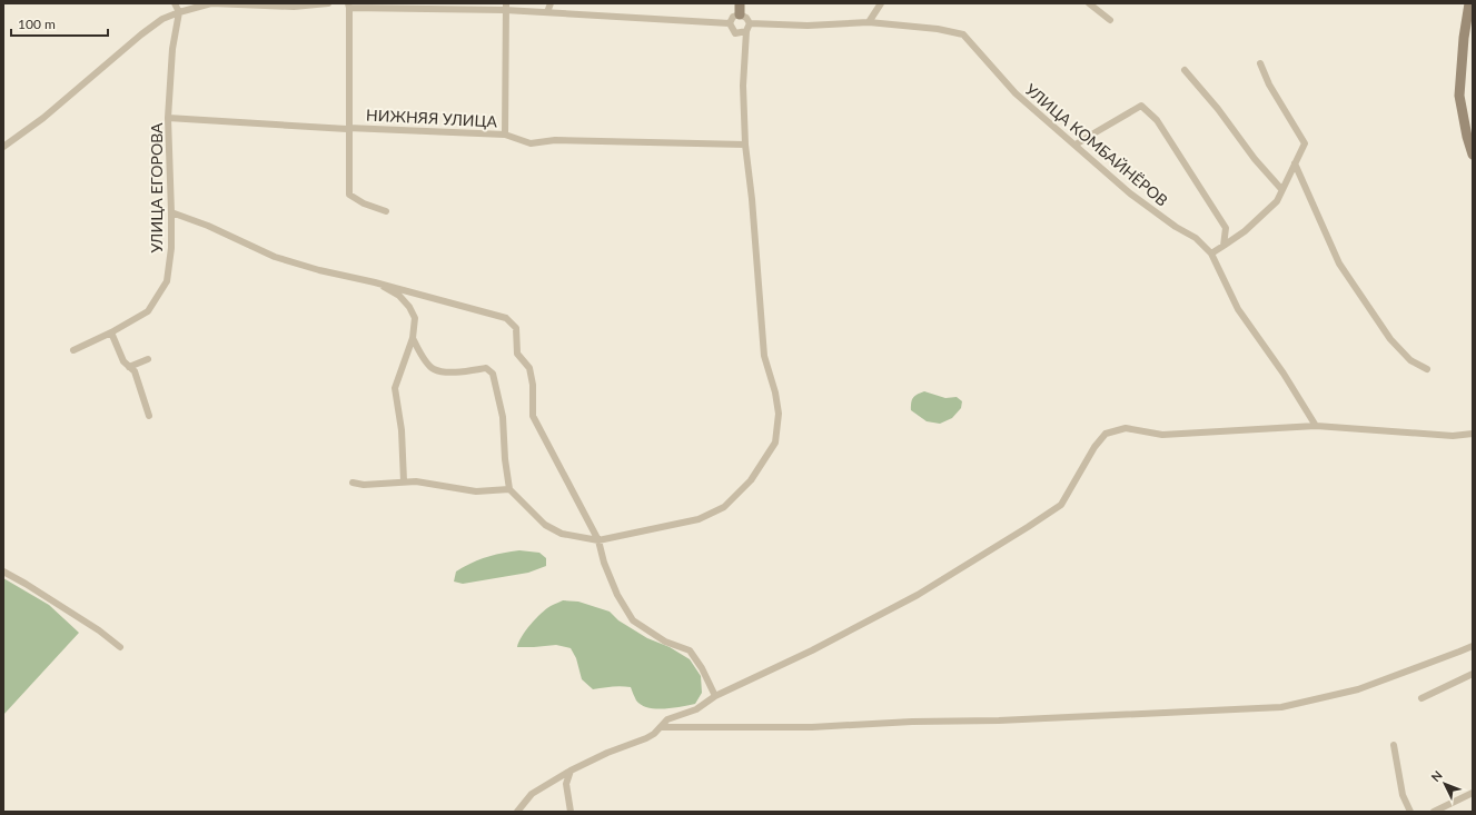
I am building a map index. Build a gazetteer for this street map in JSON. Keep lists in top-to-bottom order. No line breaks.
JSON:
{"streets":{"street":["НИЖНЯЯ УЛИЦА","УЛИЦА КОМБАЙНЁРОВ","УЛИЦА ЕГОРОВА"]},"crossings":[["НИЖНЯЯ УЛИЦА","УЛИЦА ЕГОРОВА"]],"scale_bar":"100 m","north":"top left"}
